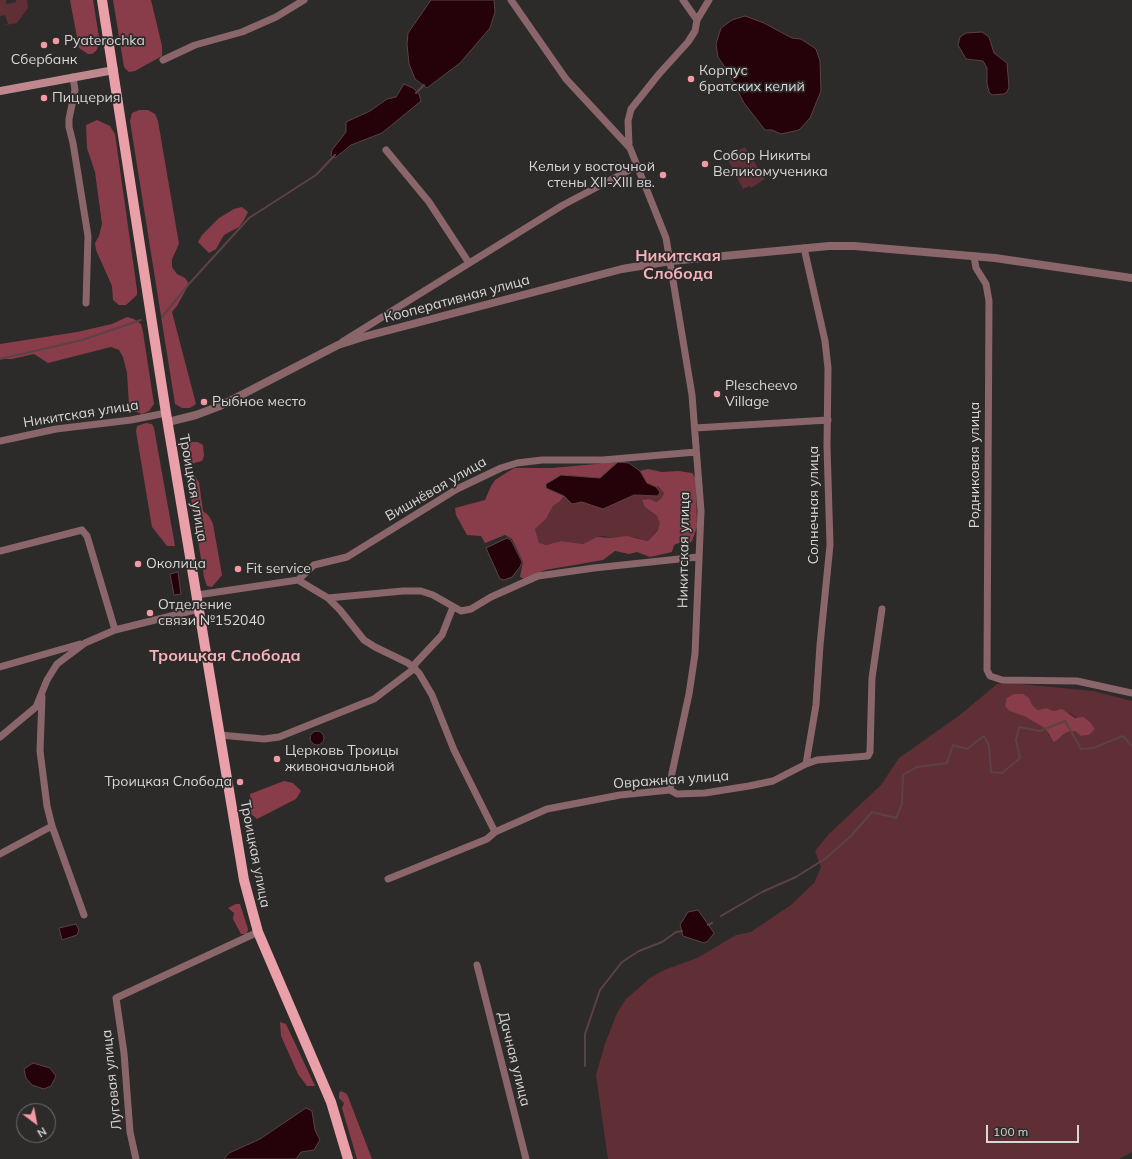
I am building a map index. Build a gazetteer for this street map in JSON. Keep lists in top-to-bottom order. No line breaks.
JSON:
{"streets":{"main road":["Троицкая улица"],"street":["Кооперативная улица","Никитская улица","Родниковая улица","Вишнёвая улица","Солнечная улица","Овражная улица","Дачная улица","Луговая улица"]},"crossings":[["Кооперативная улица","Никитская улица"],["Кооперативная улица","Родниковая улица"],["Кооперативная улица","Троицкая улица"],["Кооперативная улица","Солнечная улица"],["Никитская улица","Троицкая улица"],["Никитская улица","Вишнёвая улица"],["Никитская улица","Овражная улица"],["Троицкая улица","Луговая улица"],["Солнечная улица","Овражная улица"]],"districts":["Никитская Слобода","Троицкая Слобода"],"places":["Pyaterochka","Сбербанк","Корпус братских келий","Пиццерия","Собор Никиты Великомученика","Кельи у восточной стены XII-XIII вв.","Plescheevo Village","Рыбное место","Околица","Fit service","Отделение связи №152040","Церковь Троицы живоначальной","Троицкая Слобода"],"scale_bar":"100 m","north":"bottom right"}
